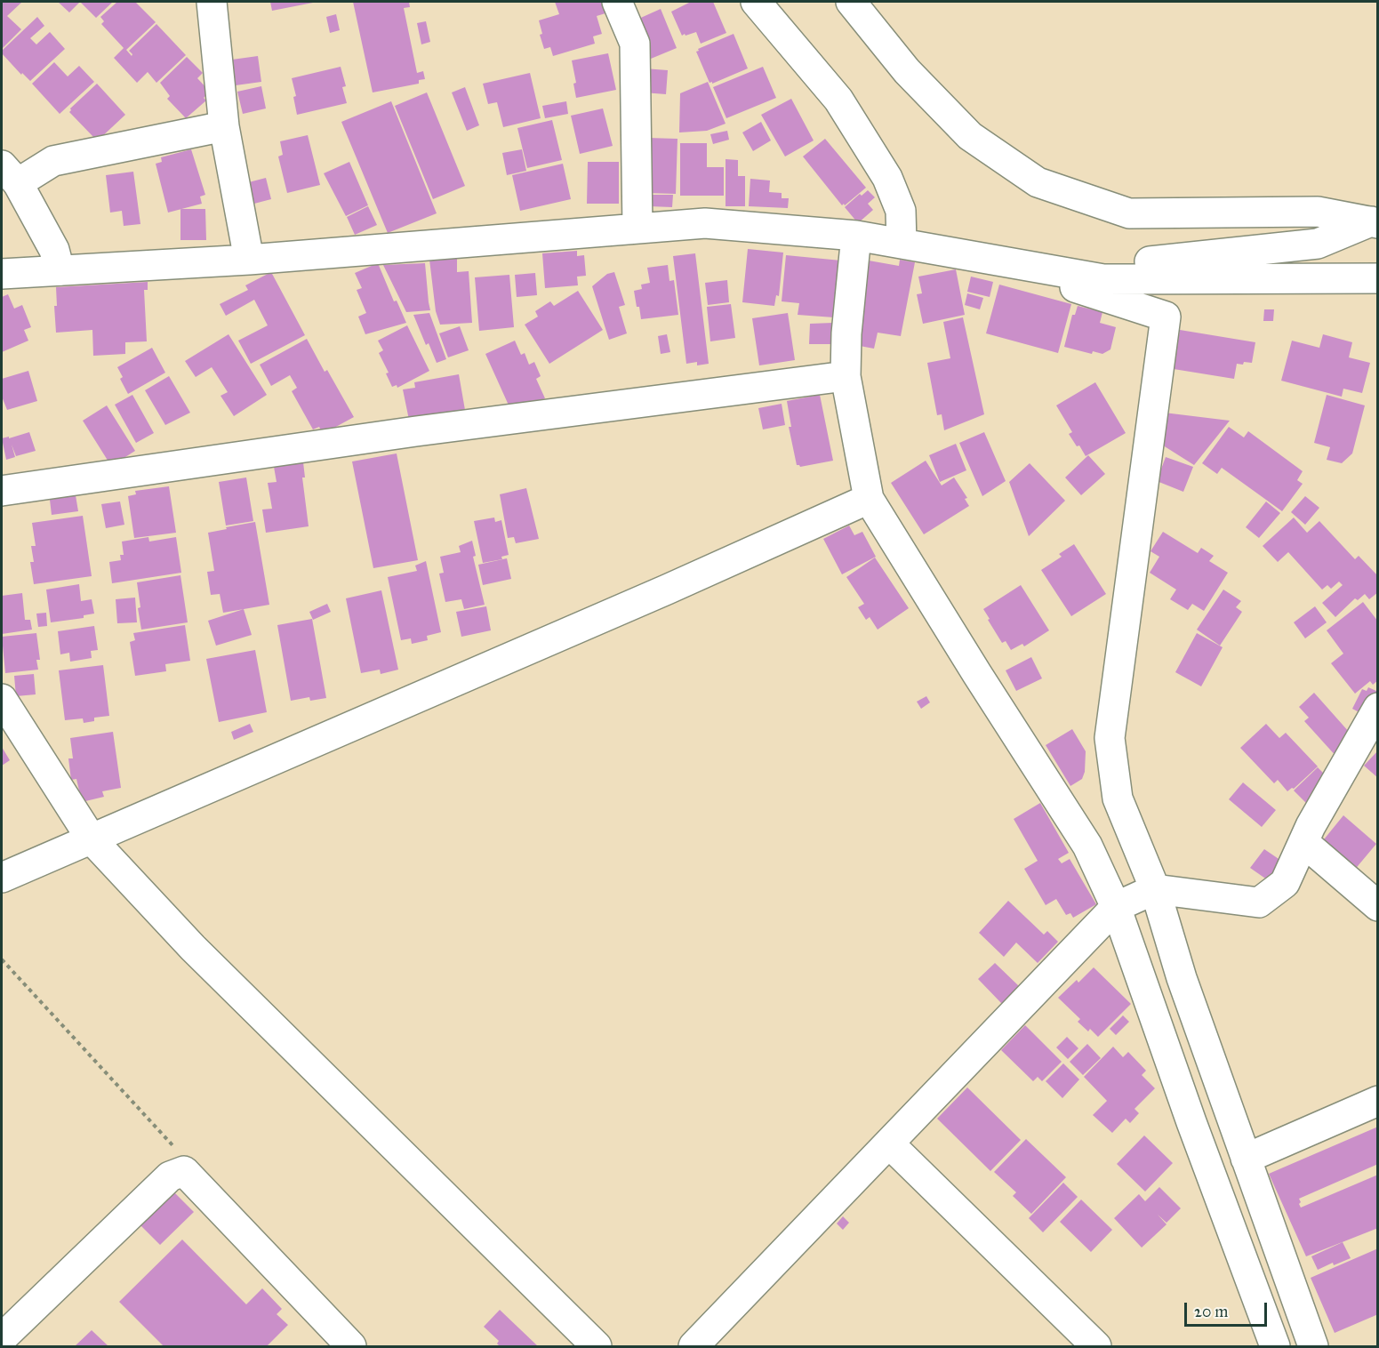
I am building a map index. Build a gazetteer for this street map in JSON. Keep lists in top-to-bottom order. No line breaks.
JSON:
{"scale_bar":"20 m"}
